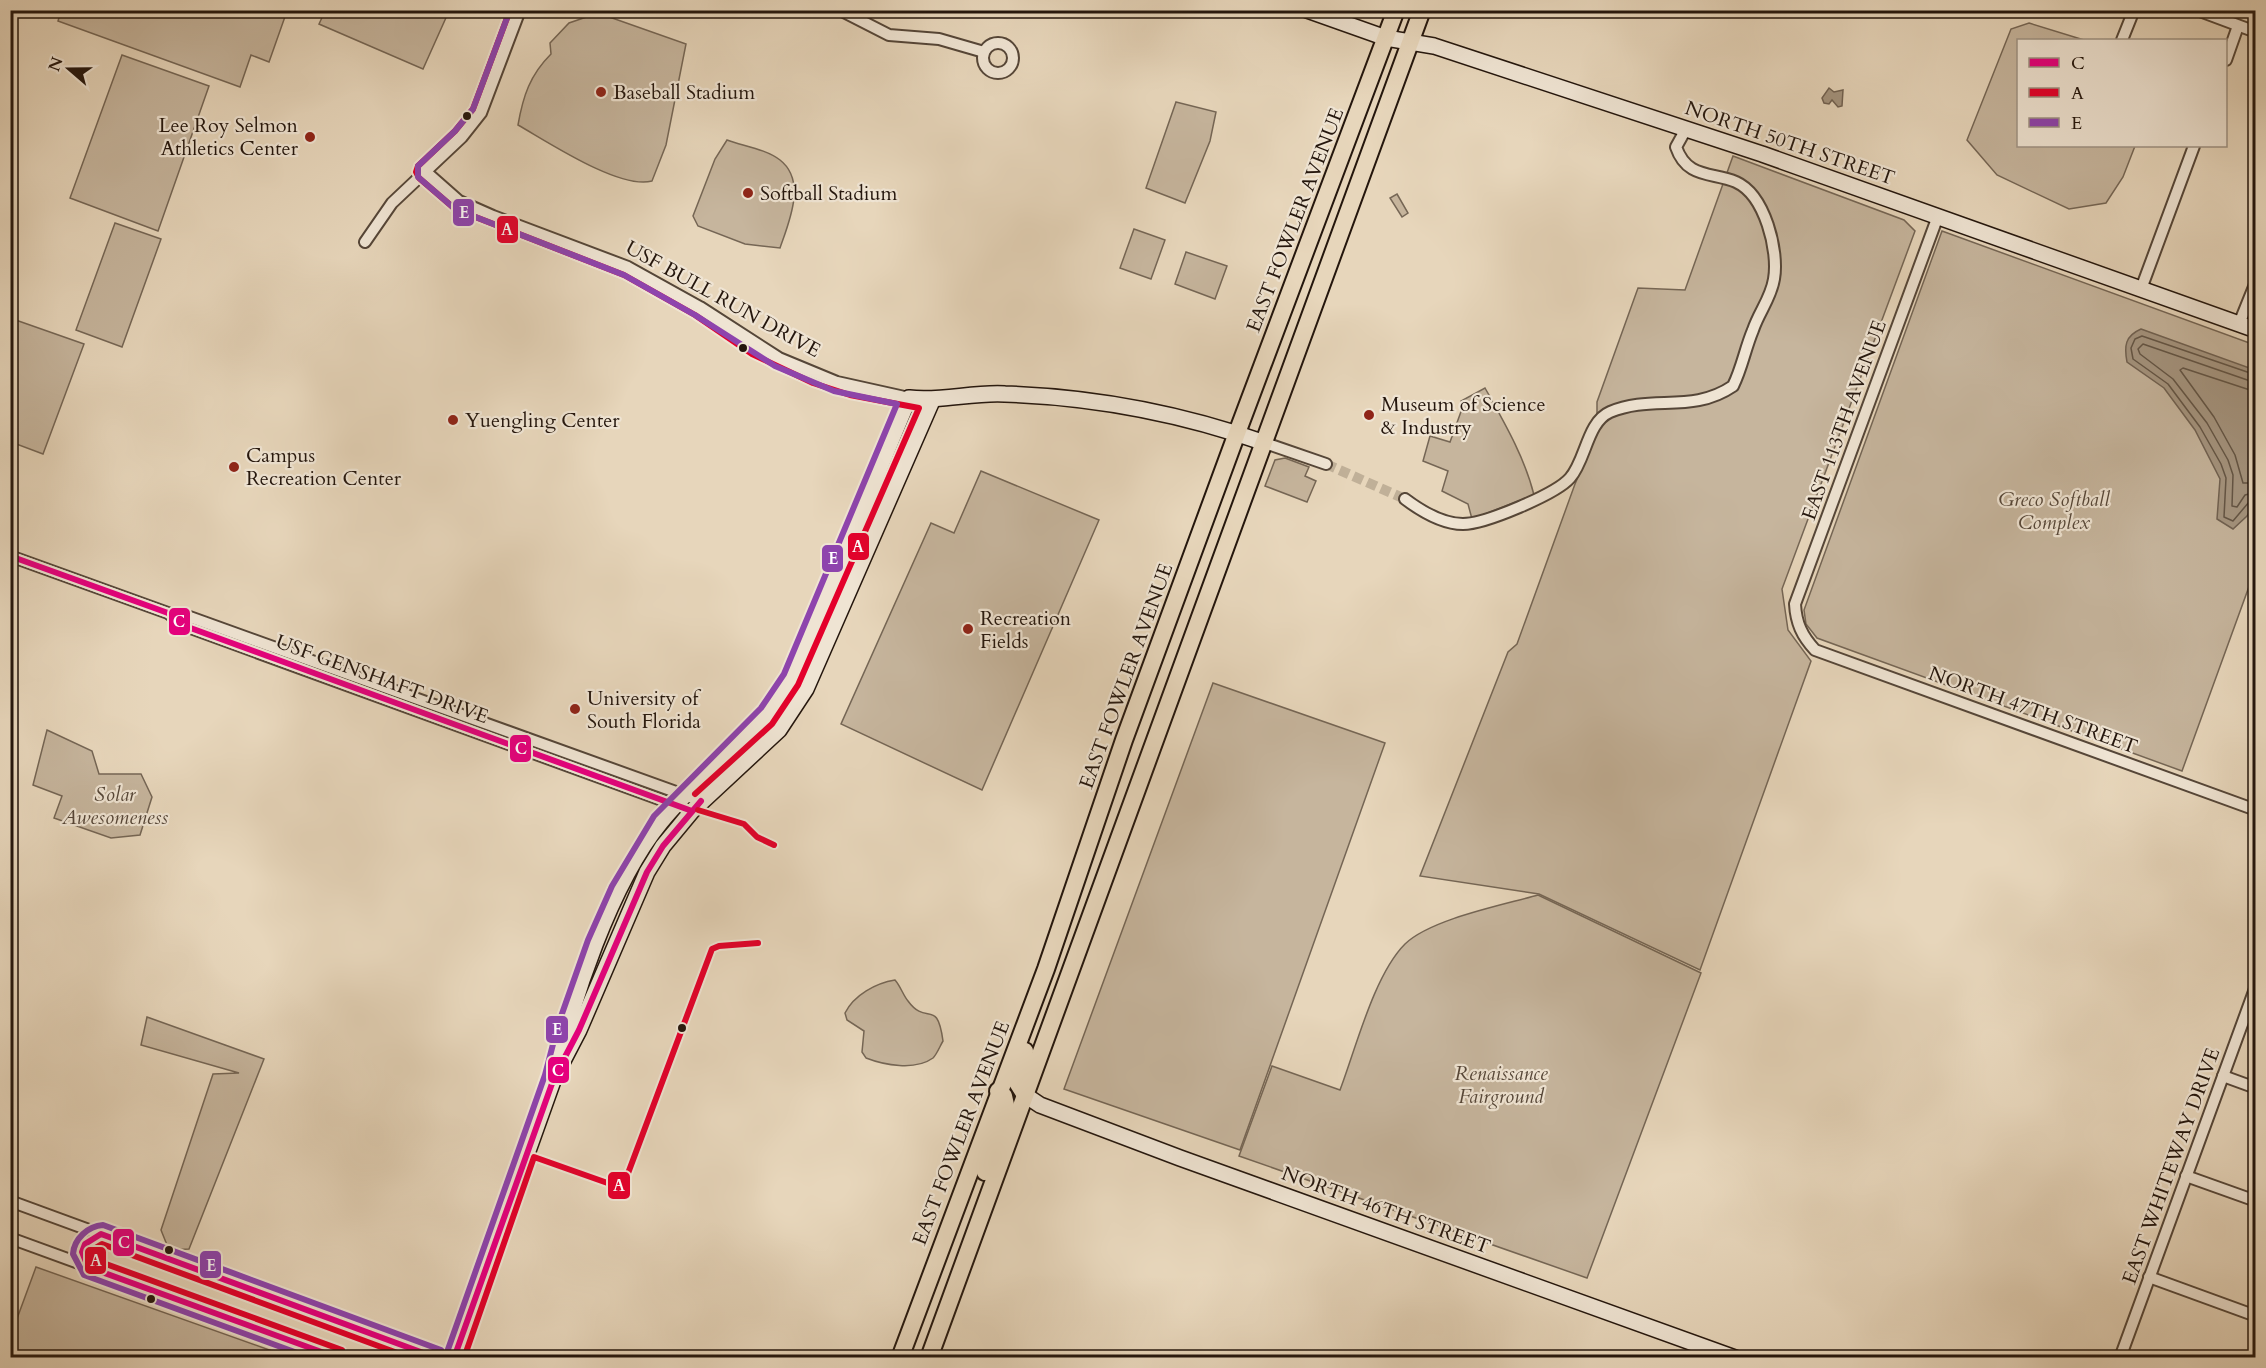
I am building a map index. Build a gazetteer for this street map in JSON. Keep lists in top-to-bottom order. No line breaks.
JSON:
{"streets":{"main road":["EAST FOWLER AVENUE"],"street":["NORTH 50TH STREET","USF BULL RUN DRIVE","EAST 113TH AVENUE","USF GENSHAFT DRIVE","NORTH 47TH STREET","EAST WHITEWAY DRIVE","NORTH 46TH STREET"]},"crossings":[["NORTH 50TH STREET","EAST FOWLER AVENUE"],["NORTH 50TH STREET","EAST 113TH AVENUE"],["EAST FOWLER AVENUE","USF BULL RUN DRIVE"],["EAST 113TH AVENUE","NORTH 47TH STREET"]],"parks":["Greco Softball Complex","Solar Awesomeness","Renaissance Fairground"],"places":["Baseball Stadium","Lee Roy Selmon Athletics Center","Softball Stadium","Museum of Science & Industry","Yuengling Center","Campus Recreation Center","Recreation Fields","University of South Florida"],"lines":["transit line A","transit line E","transit line C"],"legend":["C","A","E"],"north":"left"}
